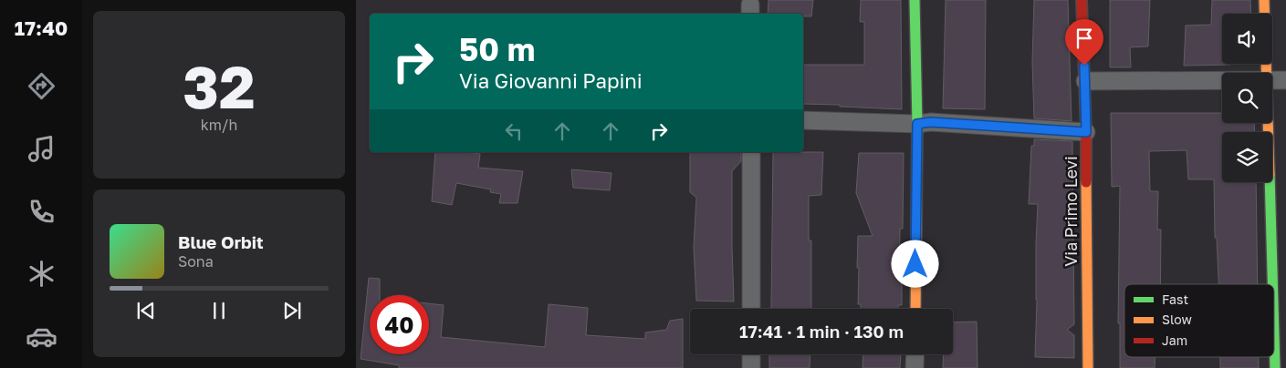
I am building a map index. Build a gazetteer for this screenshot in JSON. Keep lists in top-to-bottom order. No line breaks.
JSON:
{"streets":{"street":["Via Primo Levi"]},"legend":["Fast","Slow","Jam"],"page":{"tabs":"17:40","tile":["32","km/h"],"turn":["50 m","Via Giovanni Papini"],"song":["Blue Orbit","Sona"],"limit":"40","trip":"17:41 · 1 min · 130 m"}}
